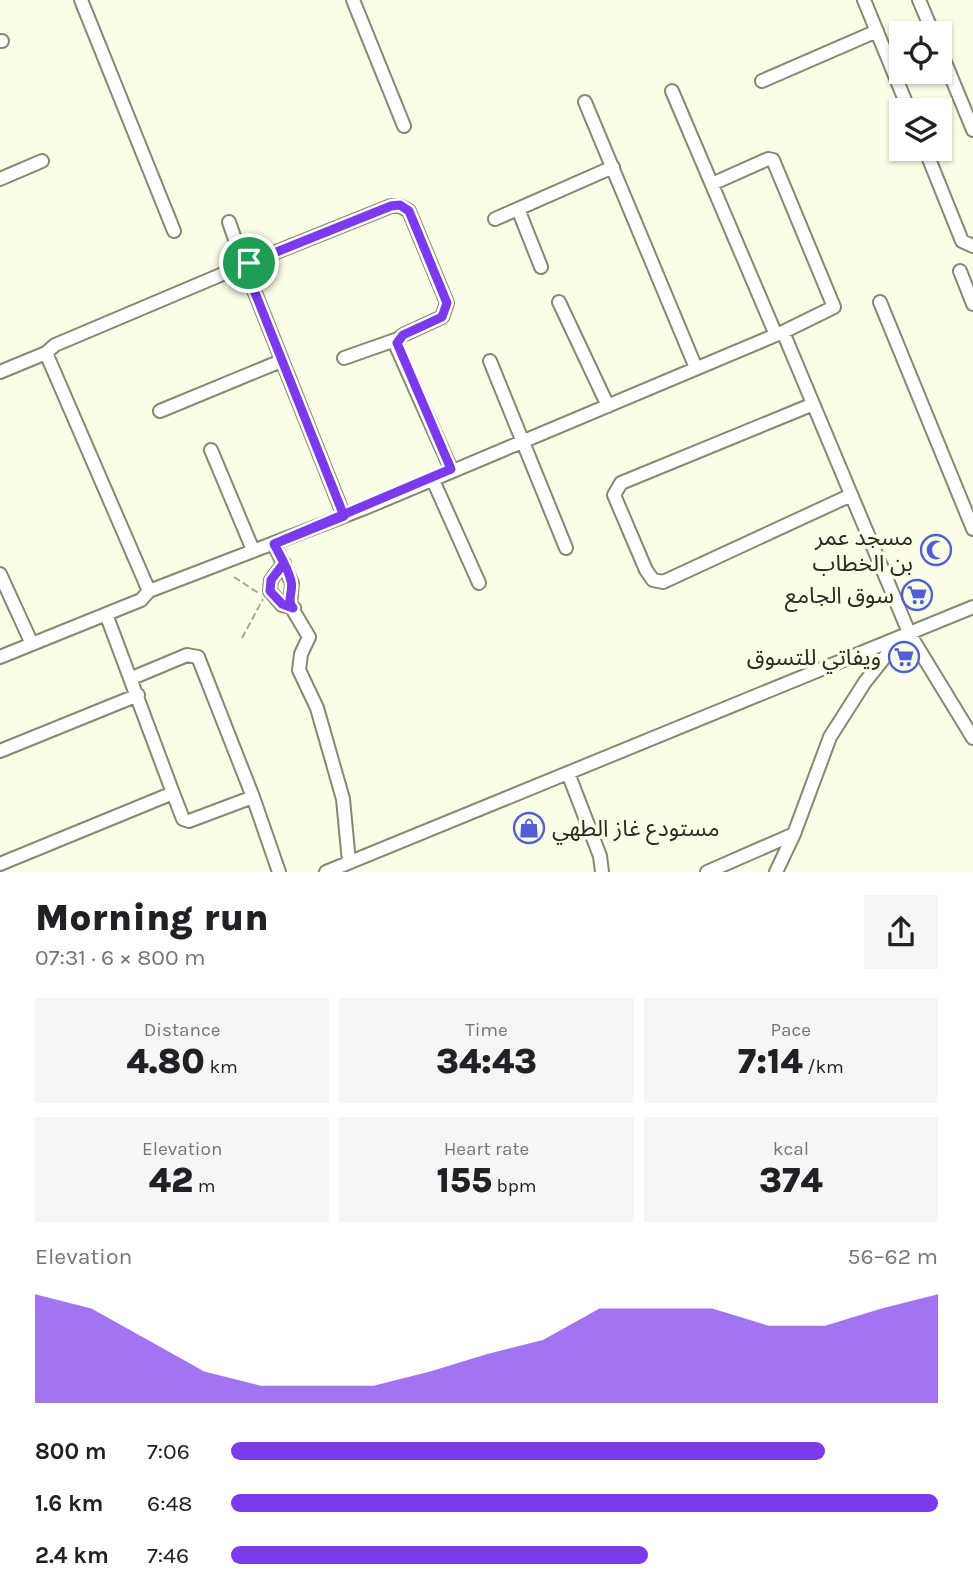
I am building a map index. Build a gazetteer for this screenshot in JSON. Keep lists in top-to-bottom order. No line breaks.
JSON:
{"places":{"mosque":["مسجد عمر بن الخطاب"],"supermarket":["سوق الجامع","ويفاتي للتسوق"],"shop":["مستودع غاز الطهي"]},"page":{"heading":["Morning run","07:31 · 6 × 800 m"],"stats":[["Distance","4.80 km"],["Time","34:43"],["Pace","7:14 /km"],["Elevation","42 m"],["Heart rate","155 bpm"],["kcal","374"]],"chart":["Elevation","56–62 m"],"list":[{"name":"800 m","note":"7:06"},{"name":"1.6 km","note":"6:48"},{"name":"2.4 km","note":"7:46"}]}}
